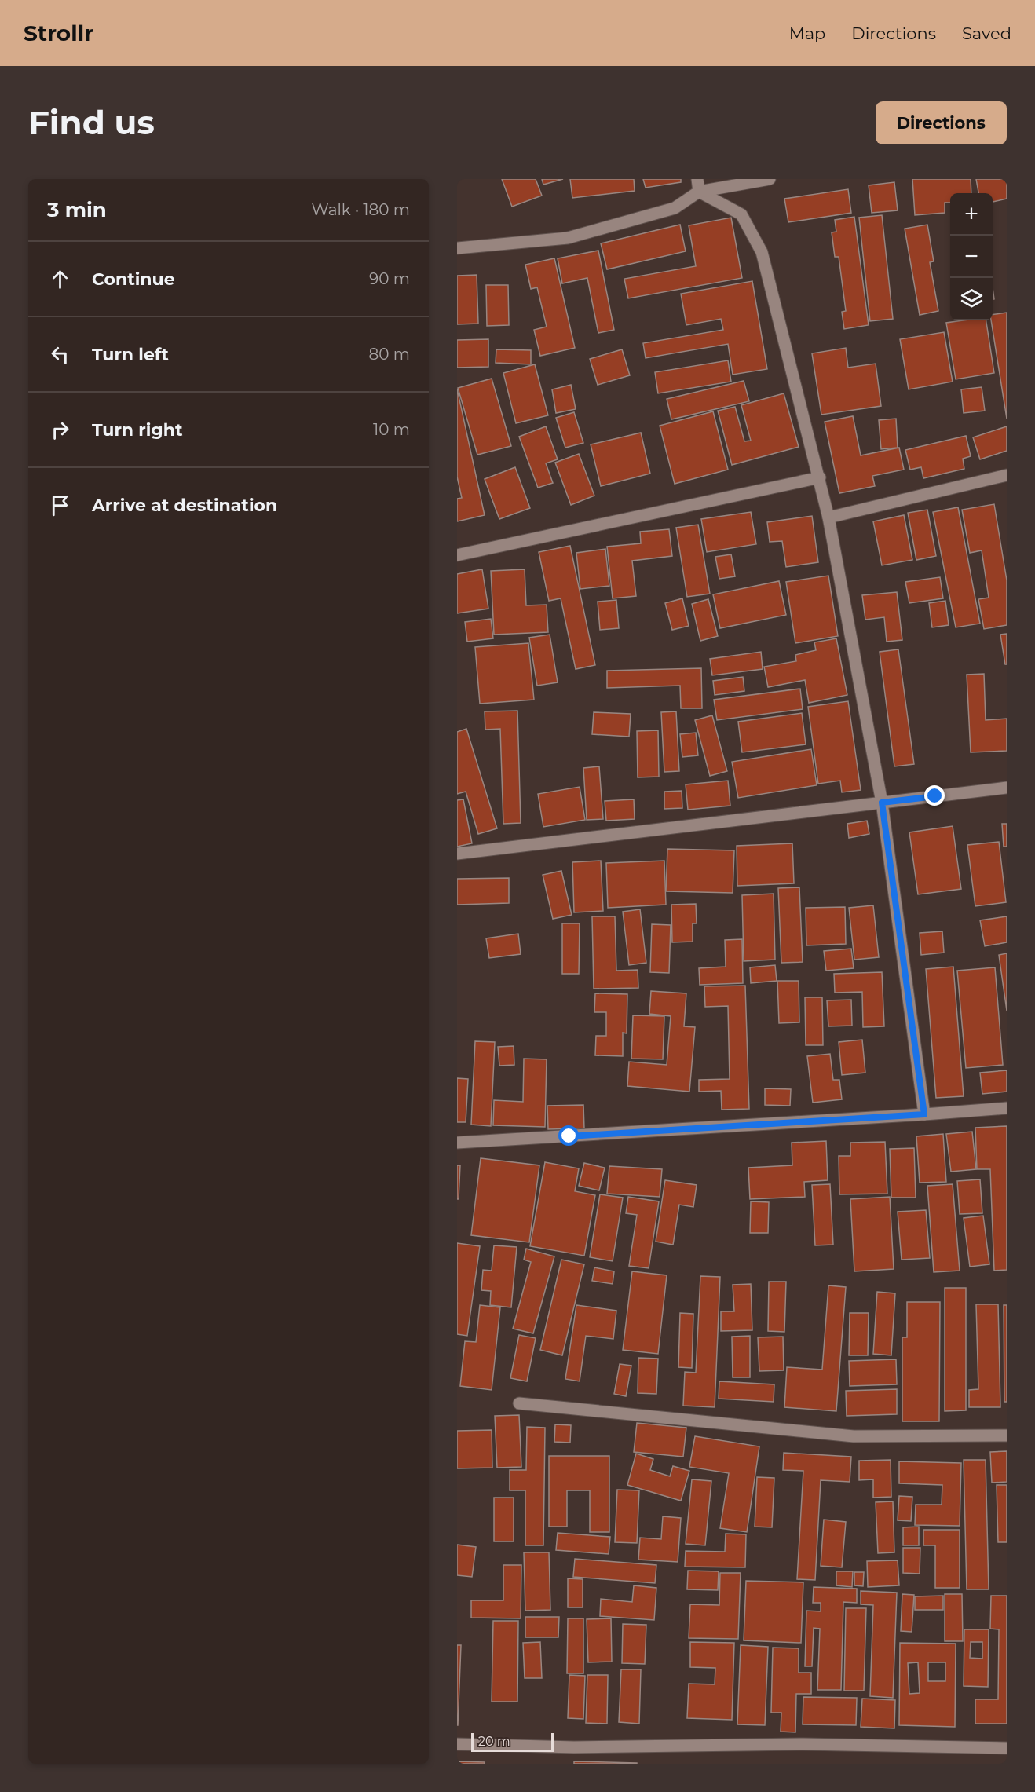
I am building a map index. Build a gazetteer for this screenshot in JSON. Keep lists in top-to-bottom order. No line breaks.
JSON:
{"scale_bar":"20 m","page":{"header":"Strollr","nav":["Map","Directions","Saved"],"buttons":"Directions","title":"Find us","heading":["3 min","Walk · 180 m"],"map_buttons":["+","−"],"list":[["Continue","90 m"],["Turn left","80 m"],["Turn right","10 m"],"Arrive at destination"],"scale":"20 m"}}
